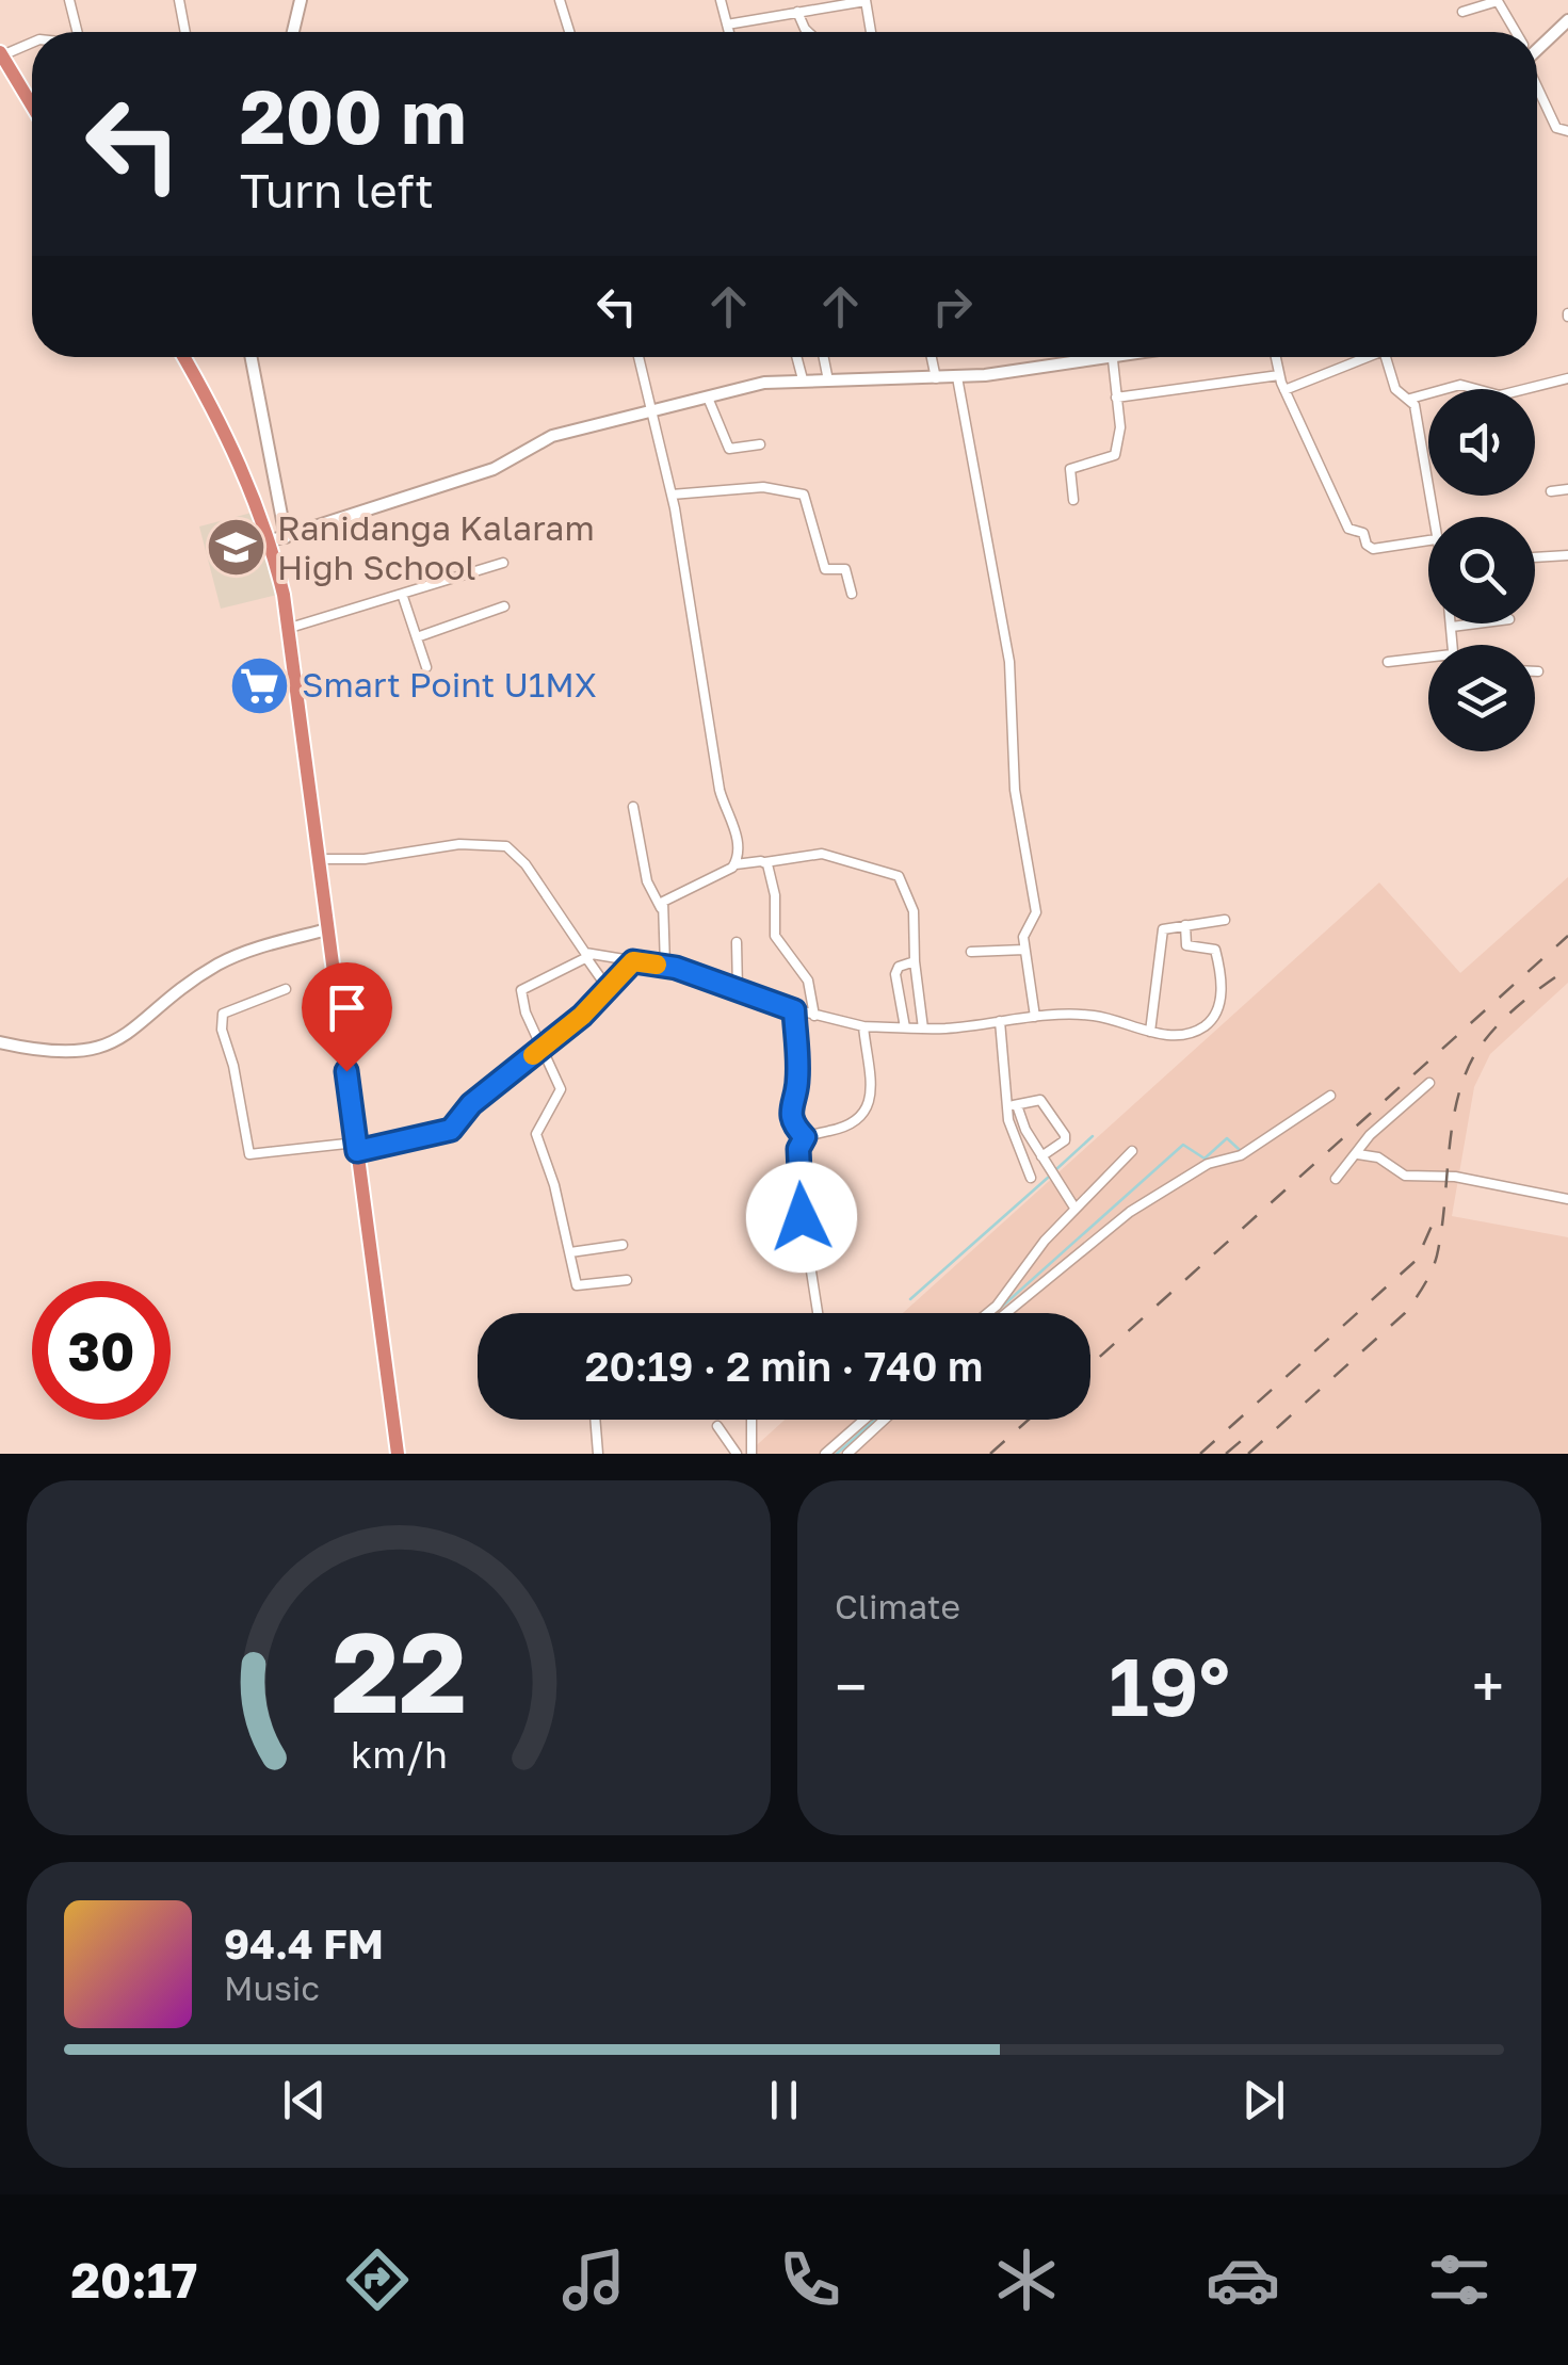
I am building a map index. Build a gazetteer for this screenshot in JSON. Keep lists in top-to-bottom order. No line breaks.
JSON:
{"places":{"school or university":["Ranidanga Kalaram High School"],"supermarket":["Smart Point U1MX"]},"page":{"turn":["200 m","Turn left"],"limit":"30","trip":"20:19 · 2 min · 740 m","tile":"Climate","heat":["−","19°","+"],"song":["94.4 FM","Music"],"tabs":"20:17","gauge":["22","km/h"]}}
